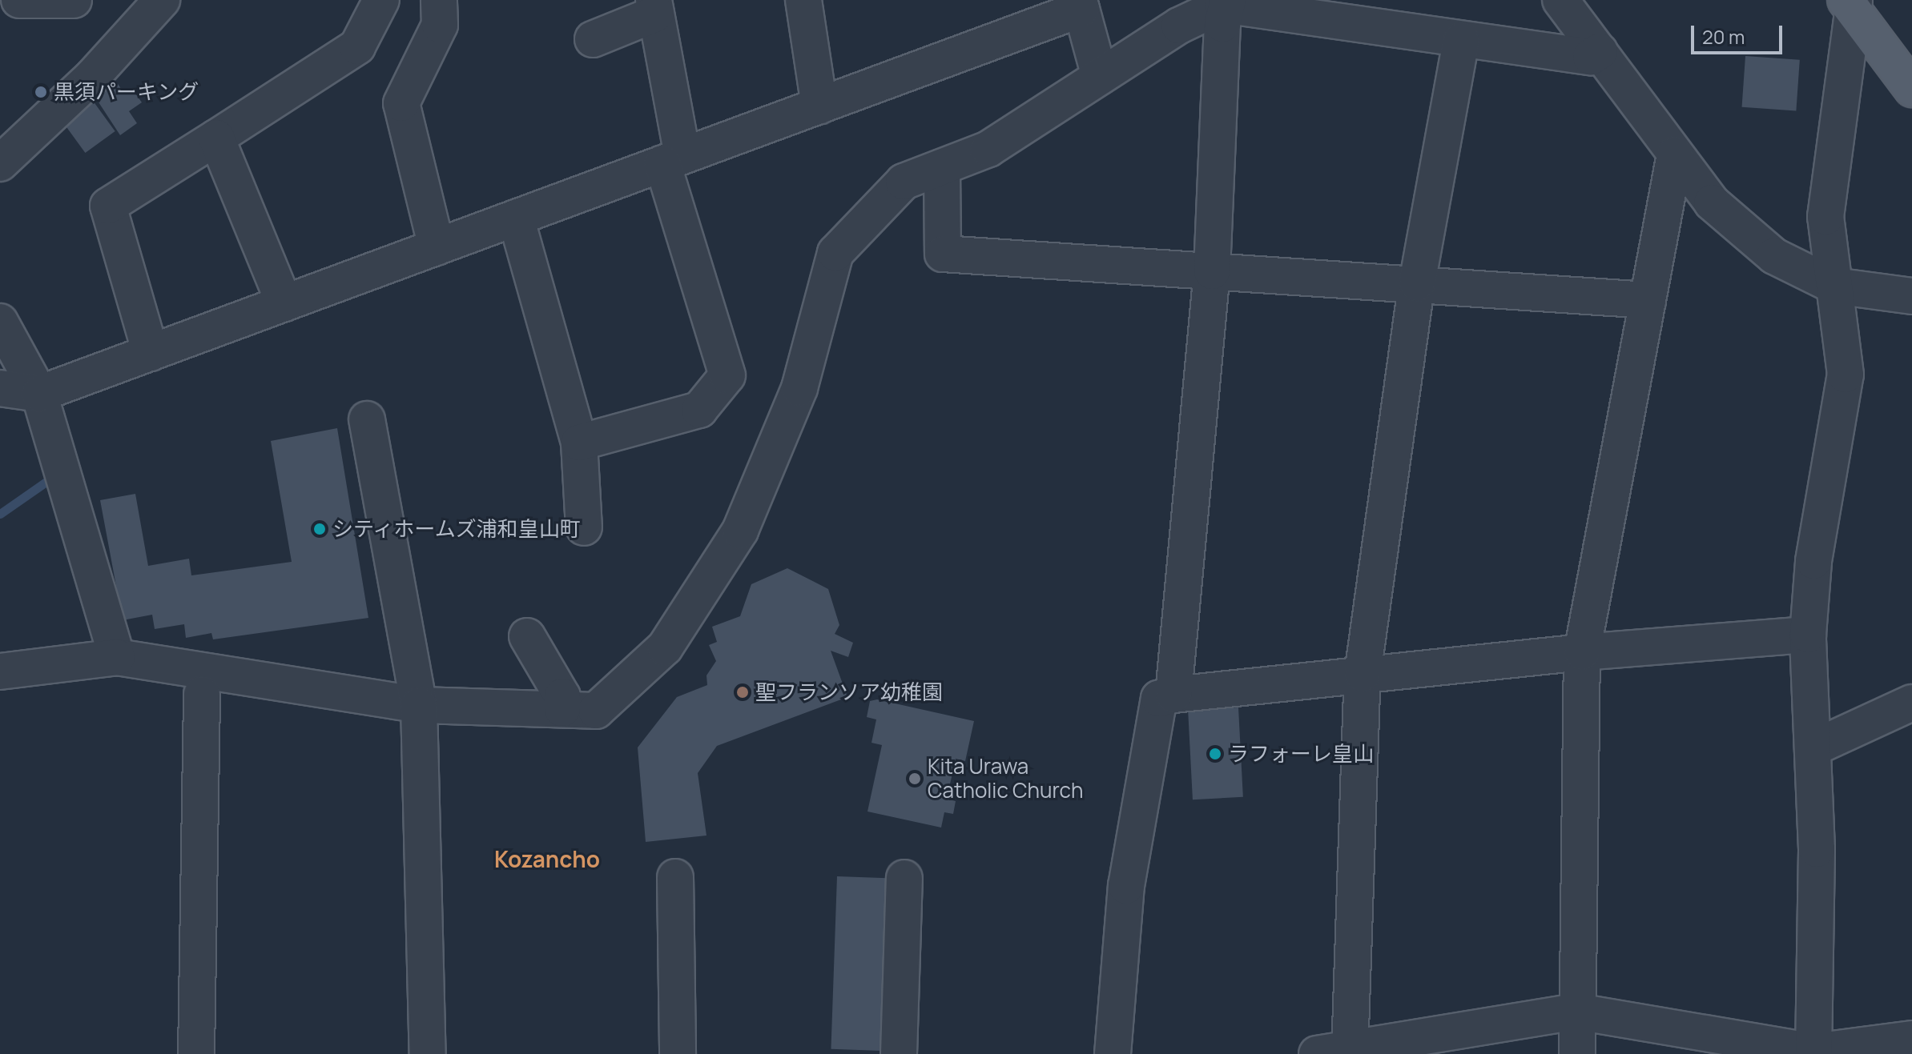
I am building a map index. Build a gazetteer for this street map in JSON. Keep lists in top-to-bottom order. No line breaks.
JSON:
{"districts":["Kozancho"],"places":["黒須パーキング","シティホームズ浦和皇山町","聖フランソア幼稚園","ラフォーレ皇山","Kita Urawa Catholic Church"],"scale_bar":"20 m"}
